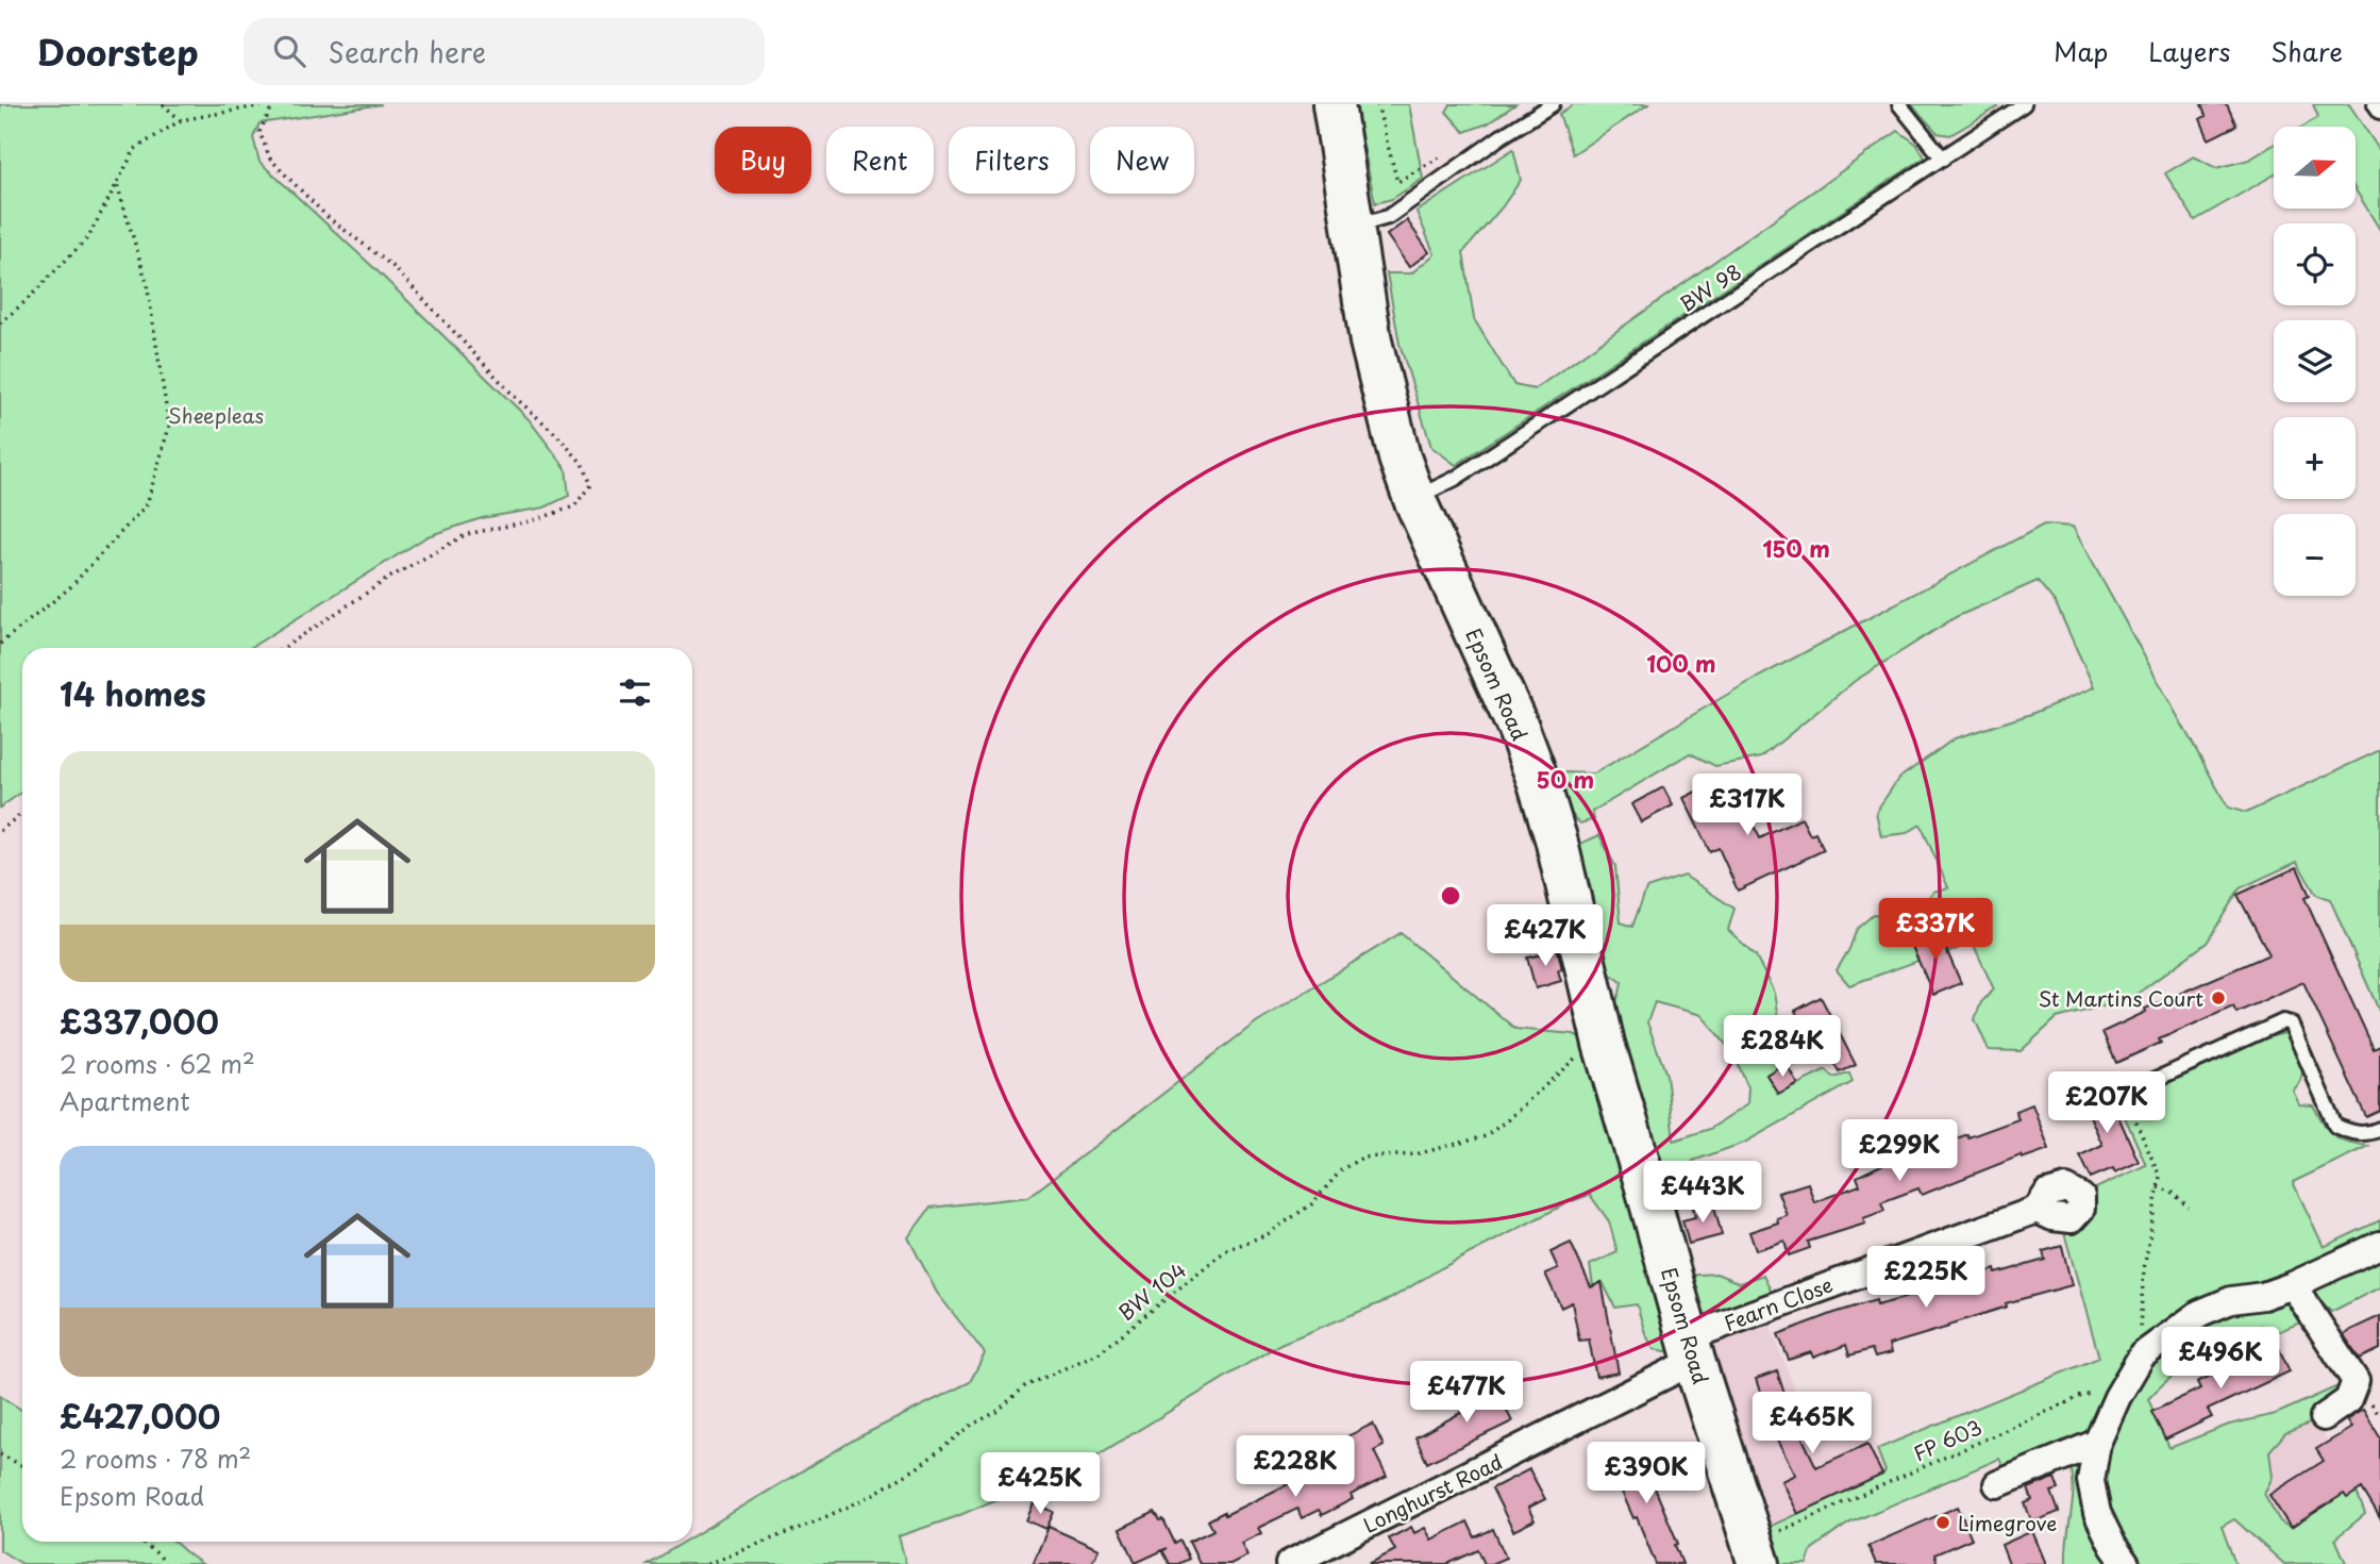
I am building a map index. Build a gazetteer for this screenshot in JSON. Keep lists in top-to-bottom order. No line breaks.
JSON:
{"streets":{"main road":["Epsom Road"],"street":["Fearn Close","Longhurst Road"],"lane":["BW 98"],"path":["BW 104","FP 603"]},"crossings":[["BW 98","Epsom Road"],["Epsom Road","BW 104"],["Epsom Road","Fearn Close"],["Epsom Road","FP 603"],["Epsom Road","Longhurst Road"],["Fearn Close","Longhurst Road"]],"parks":["Sheepleas"],"places":["St Martins Court","Limegrove"],"north":"right","page":{"header":"Doorstep","search":"Search here","nav":["Map","Layers","Share"],"map_buttons":["+","−"],"chip":["Buy","Rent","Filters","New"],"heading":"14 homes","list":[{"name":"£337,000","note":"2 rooms · 62 m² · Apartment"},{"name":"£427,000","note":"2 rooms · 78 m² · Epsom Road"}],"price":["£317K","£337K","£427K","£284K","£207K","£299K","£443K","£225K","£496K","£477K","£465K","£228K","£390K","£425K"]},"rings":["150 m","100 m","50 m"]}
